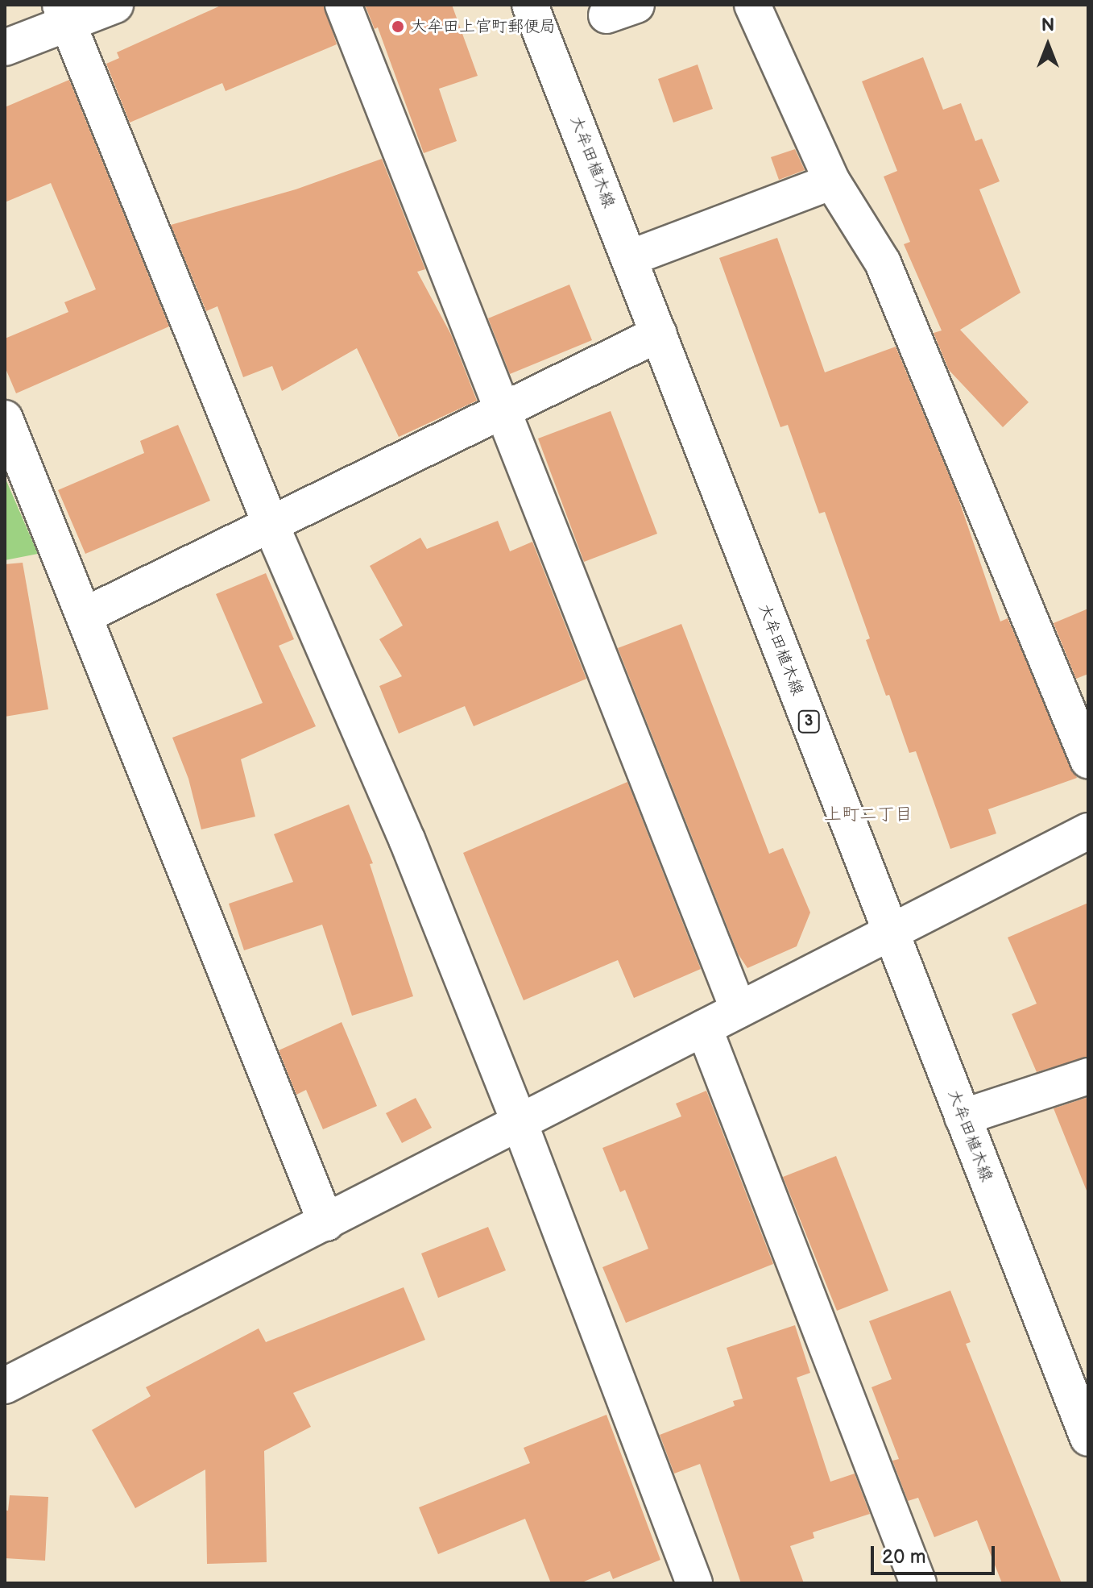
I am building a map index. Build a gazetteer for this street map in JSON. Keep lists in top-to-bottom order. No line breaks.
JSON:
{"streets":{"street":["大牟田植木線","3"]},"districts":["上町二丁目"],"places":["大牟田上官町郵便局"],"scale_bar":"20 m","north":"top"}
